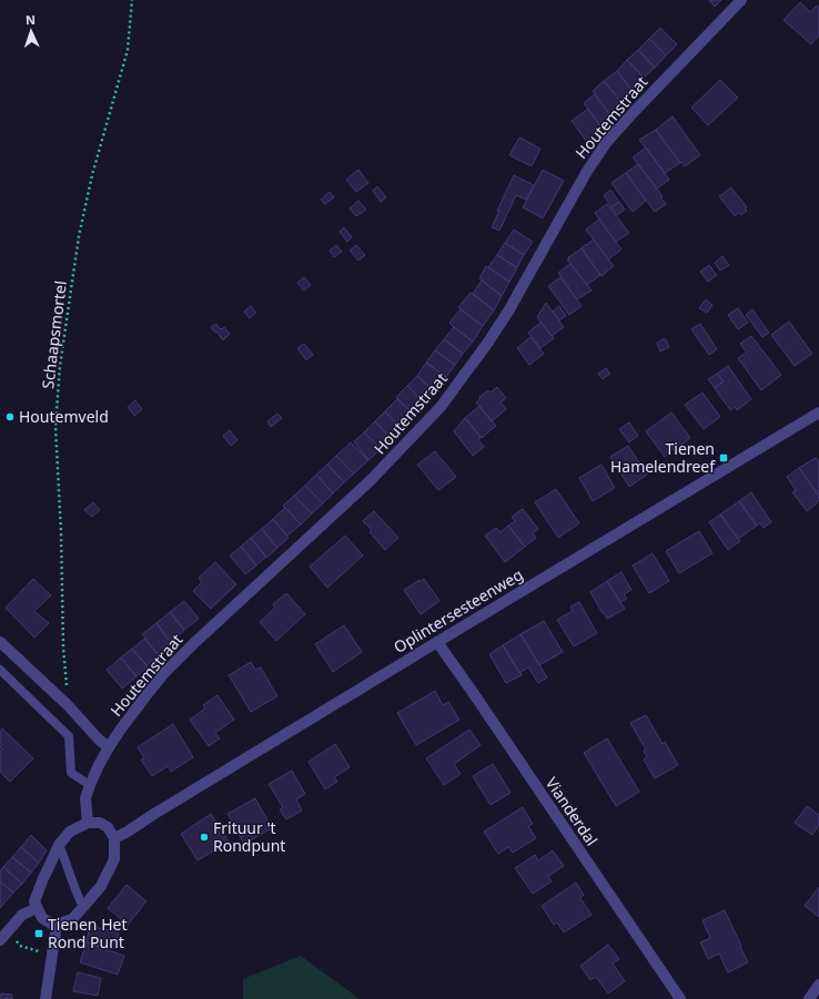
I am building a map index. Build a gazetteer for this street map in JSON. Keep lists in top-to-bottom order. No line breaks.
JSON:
{"streets":{"street":["Houtemstraat","Oplintersesteenweg","Vianderdal"],"path":["Schaapsmortel"]},"crossings":[["Oplintersesteenweg","Vianderdal"]],"places":{"other":["Houtemveld","Frituur 't Rondpunt"],"transit":["Tienen Hamelendreef","Tienen Het Rond Punt"]},"north":"top"}
